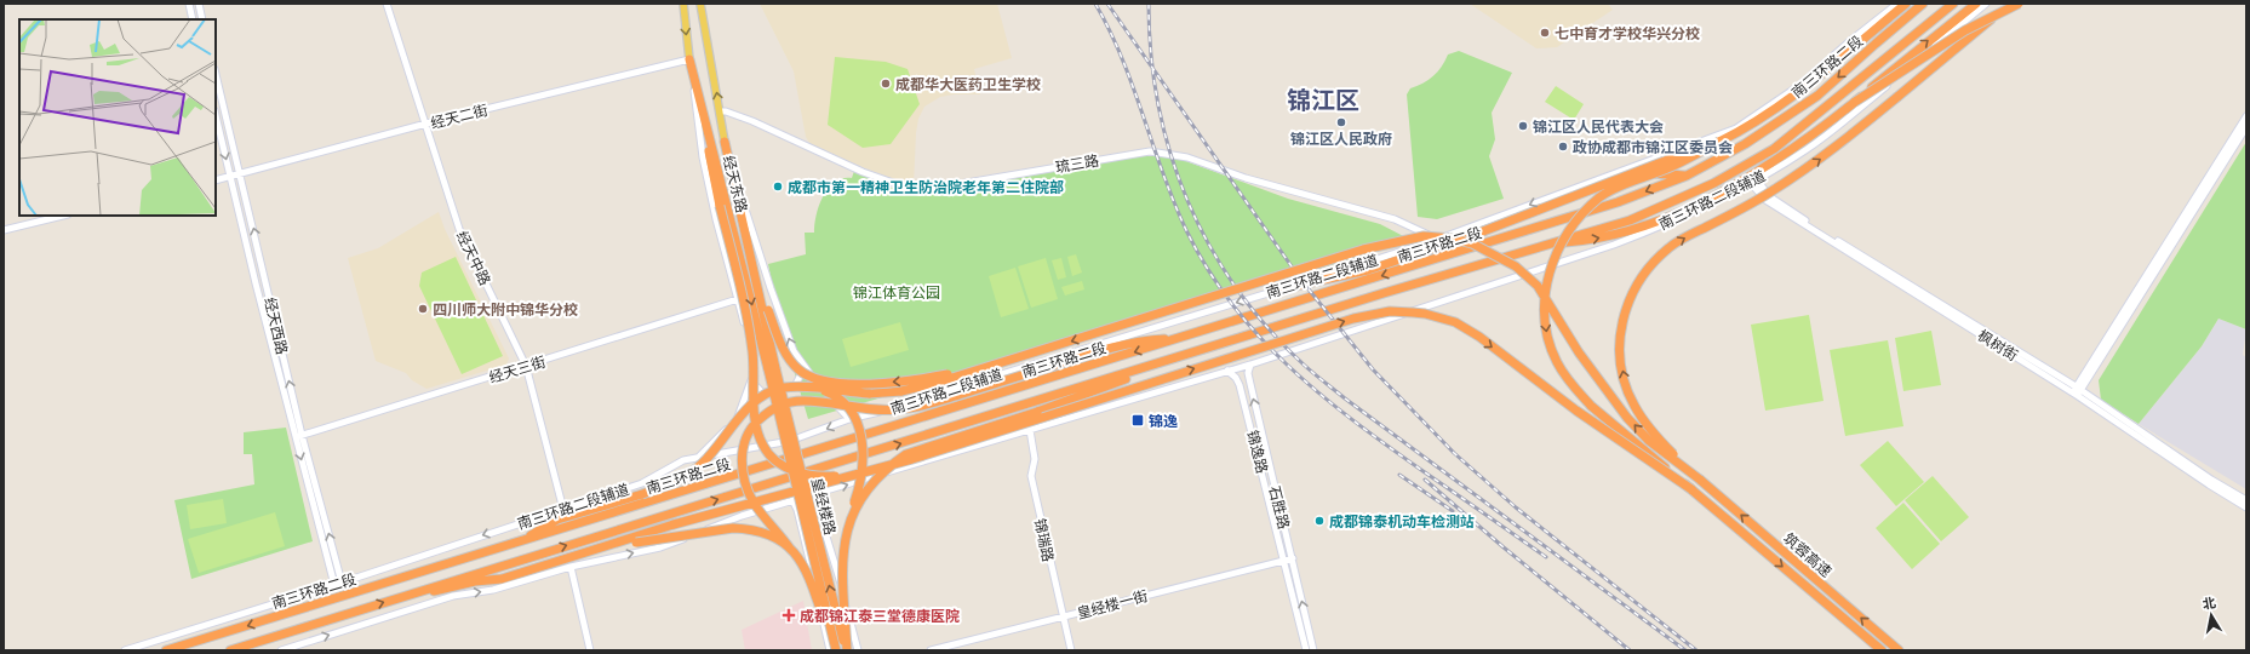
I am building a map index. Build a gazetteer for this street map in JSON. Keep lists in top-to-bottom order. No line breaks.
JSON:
{"streets":{"highway":["南三环路二段","经天东路","皇经楼路","筑蓉高速"],"street":["经天二街","琉三路","南三环路二段辅道","经天中路","经天西路","枫树街","经天三街","锦逸路","石胜路","锦瑞路","皇经楼一街"]},"crossings":[["经天二街","经天东路"],["经天二街","经天中路"],["经天二街","经天西路"],["琉三路","经天东路"],["琉三路","南三环路二段辅道"],["经天东路","皇经楼路"],["南三环路二段辅道","经天中路"],["南三环路二段辅道","经天西路"],["南三环路二段辅道","枫树街"],["南三环路二段辅道","锦逸路"],["南三环路二段辅道","石胜路"],["南三环路二段辅道","锦瑞路"],["经天中路","经天三街"],["经天西路","经天三街"],["锦逸路","皇经楼一街"],["石胜路","皇经楼一街"],["锦瑞路","皇经楼一街"]],"one_way":["石胜路"],"districts":["锦江区"],"parks":["锦江体育公园"],"places":{"other":["七中育才学校华兴分校","成都华大医药卫生学校","锦江区人民政府","锦江区人民代表大会","政协成都市锦江区委员会","成都市第一精神卫生防治院老年第二住院部","四川师大附中锦华分校","成都锦泰机动车检测站"],"transit":["锦逸"],"health":["成都锦江泰三堂德康医院"]},"north":"top"}
